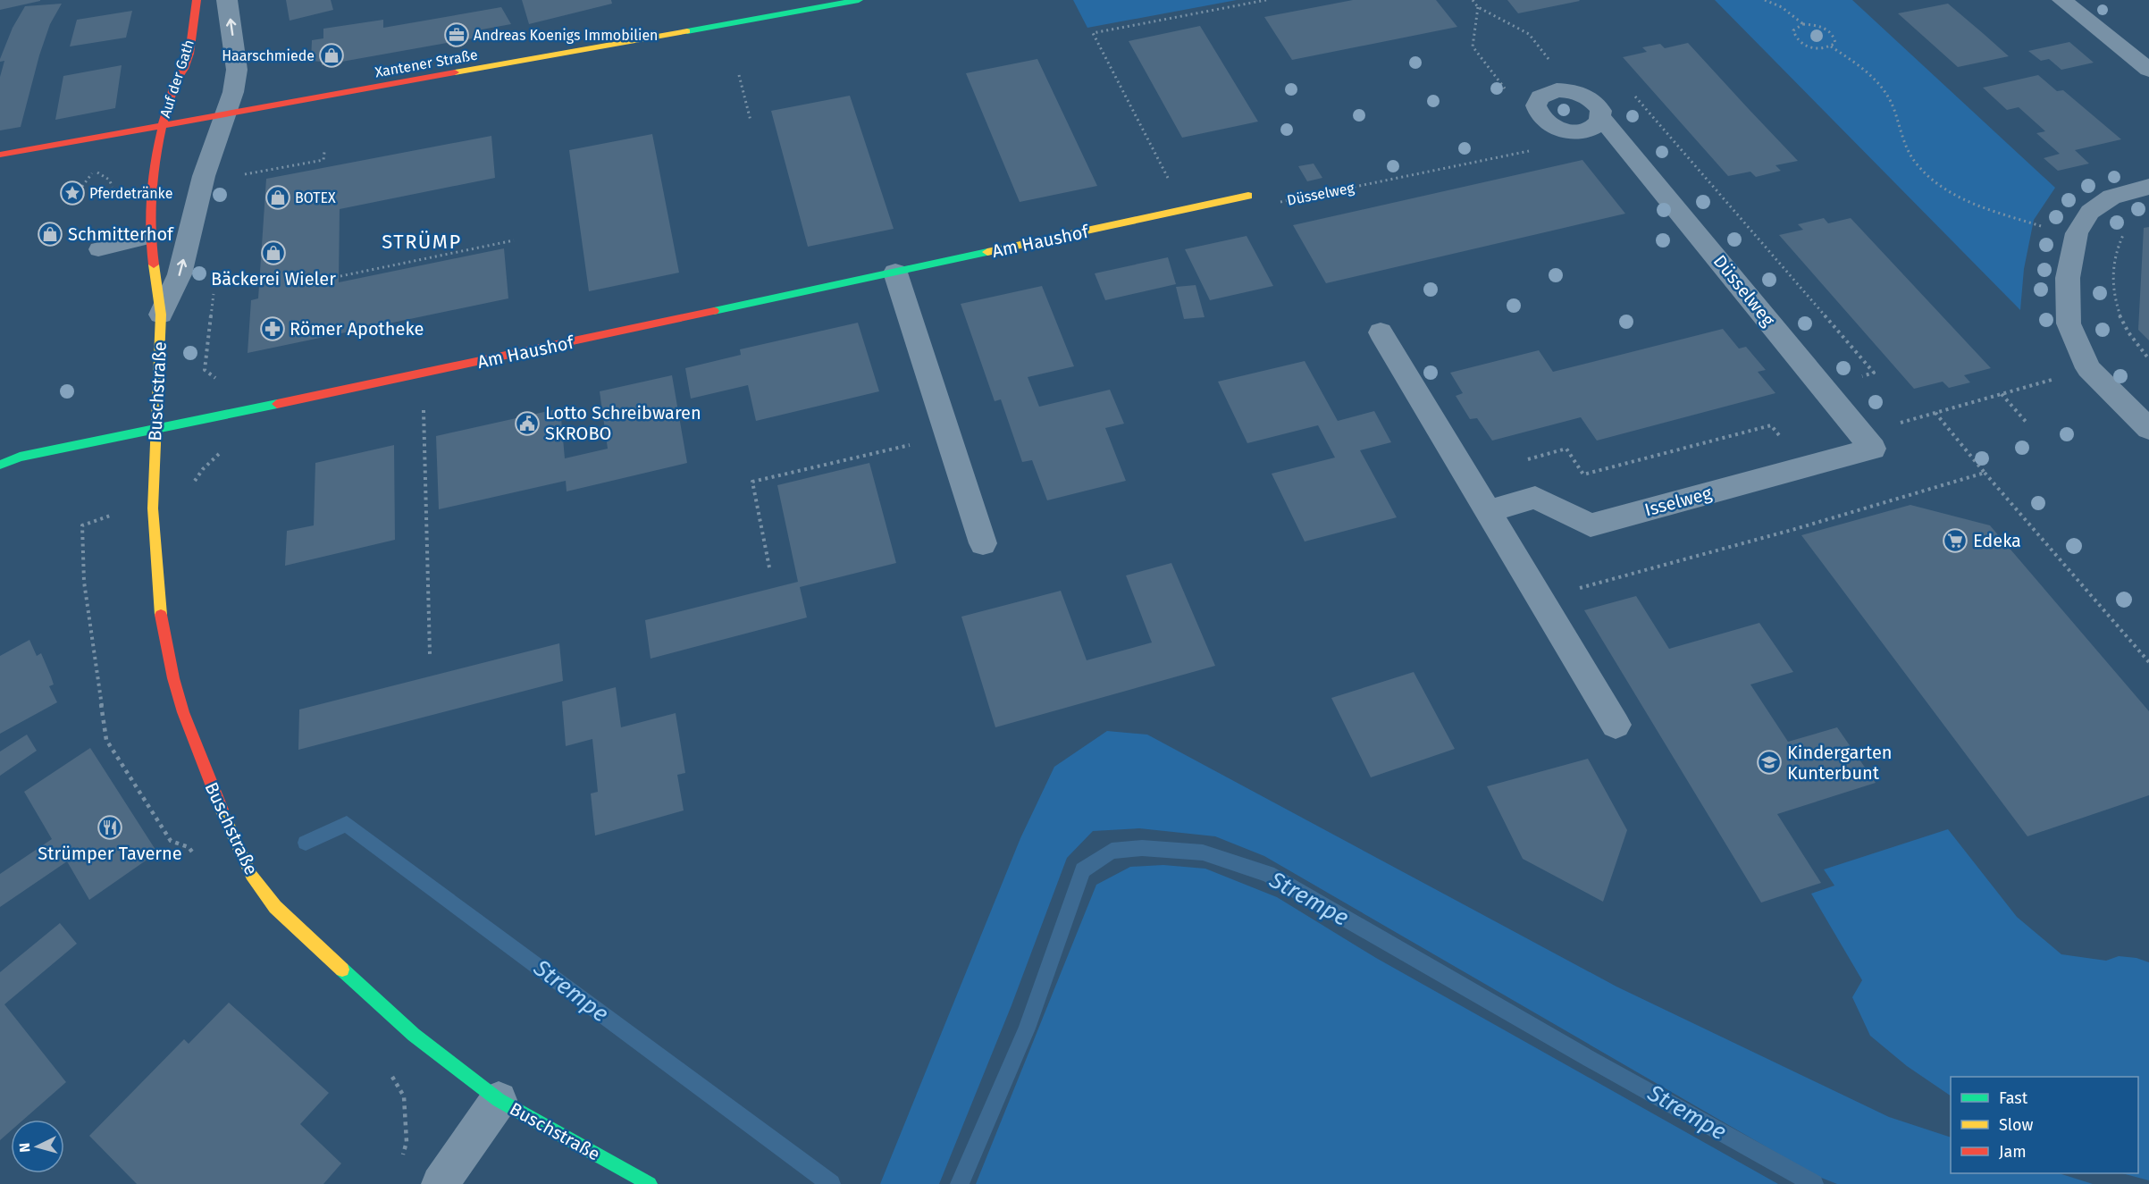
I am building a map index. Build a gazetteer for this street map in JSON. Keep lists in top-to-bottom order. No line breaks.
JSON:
{"streets":{"street":["Xantener Straße","Auf der Gath","Düsselweg","Am Haushof","Buschstraße","Isselweg"]},"crossings":[["Xantener Straße","Auf der Gath"],["Xantener Straße","Buschstraße"],["Auf der Gath","Buschstraße"],["Düsselweg","Am Haushof"],["Düsselweg","Isselweg"],["Am Haushof","Buschstraße"]],"districts":["STRÜMP"],"water":["Strempe"],"places":{"office":["Andreas Koenigs Immobilien"],"shop":["Haarschmiede","BOTEX","Schmitterhof","Bäckerei Wieler"],"place":["Pferdetränke"],"pharmacy":["Römer Apotheke"],"public building":["Lotto Schreibwaren SKROBO"],"supermarket":["Edeka"],"school or university":["Kindergarten Kunterbunt"],"restaurant":["Strümper Taverne"]},"legend":["Fast","Slow","Jam"],"north":"left"}
